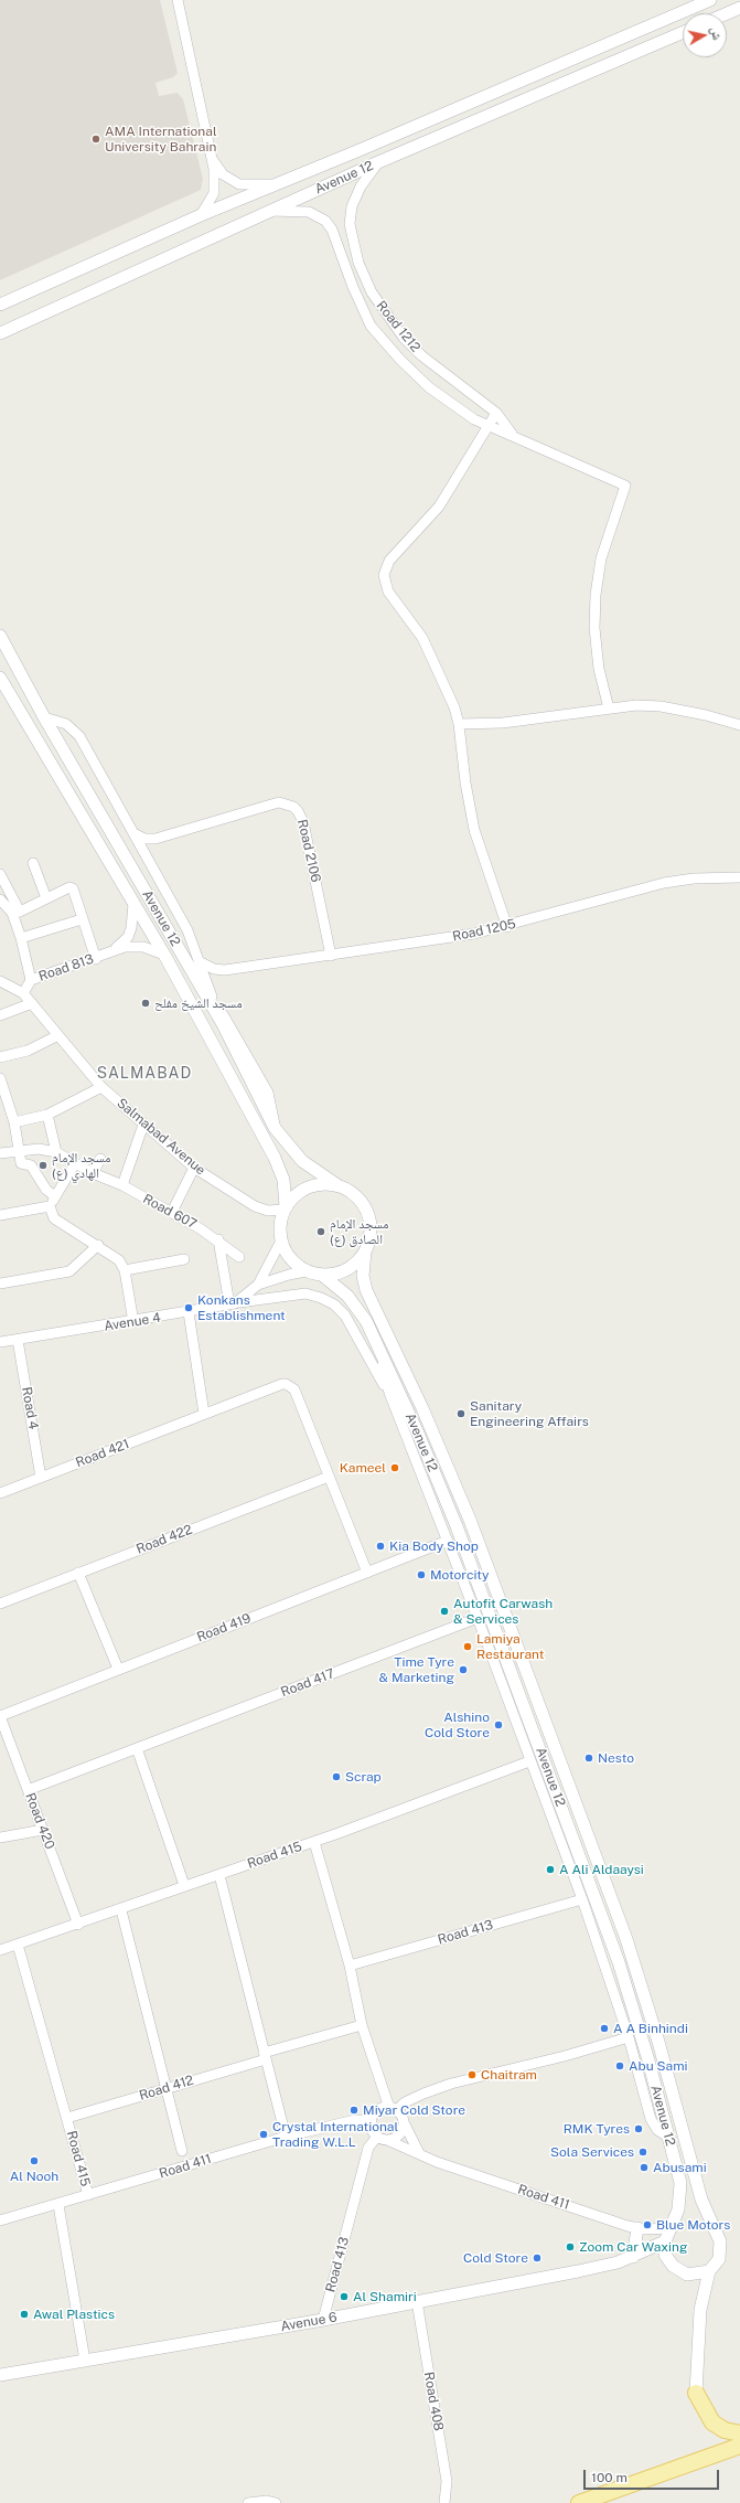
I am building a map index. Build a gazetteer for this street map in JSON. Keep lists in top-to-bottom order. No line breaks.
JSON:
{"streets":{"street":["Avenue 12","Road 1212","Road 2106","Road 1205","Road 813","Salmabad Avenue","Road 607","Avenue 4","Road 4","Road 421","Road 422","Road 419","Road 417","Road 420","Road 415","Road 413","Road 412","Road 411","Avenue 6","Road 408"]},"crossings":[["Avenue 12","Road 1212"],["Avenue 12","Road 813"],["Avenue 12","Salmabad Avenue"],["Avenue 12","Avenue 4"],["Avenue 12","Road 411"],["Avenue 12","Avenue 6"],["Road 2106","Road 1205"],["Road 813","Salmabad Avenue"],["Salmabad Avenue","Avenue 4"],["Avenue 4","Road 4"],["Road 4","Road 421"],["Road 421","Road 422"],["Road 419","Road 420"],["Road 417","Road 420"],["Road 420","Road 415"],["Road 415","Road 412"],["Road 415","Road 411"],["Road 413","Road 411"],["Road 413","Avenue 6"],["Avenue 6","Road 408"]],"districts":["SALMABAD"],"places":["AMA International University Bahrain","مسجد الشيخ مفلح","مسجد الإمام الهادي (ع)","مسجد الإمام الصادق (ع)","Konkans Establishment","Sanitary Engineering Affairs","Kameel","Kia Body Shop","Motorcity","Autofit Carwash & Services","Lamiya Restaurant","Time Tyre & Marketing","Alshino Cold Store","Nesto","Scrap","A Ali Aldaaysi","A A Binhindi","Abu Sami","Chaitram","Miyar Cold Store","RMK Tyres","Crystal International Trading W.L.L","Sola Services","Al Nooh","Abusami","Blue Motors","Zoom Car Waxing","Cold Store","Al Shamiri","Awal Plastics"],"scale_bar":"100 m","north":"right"}
